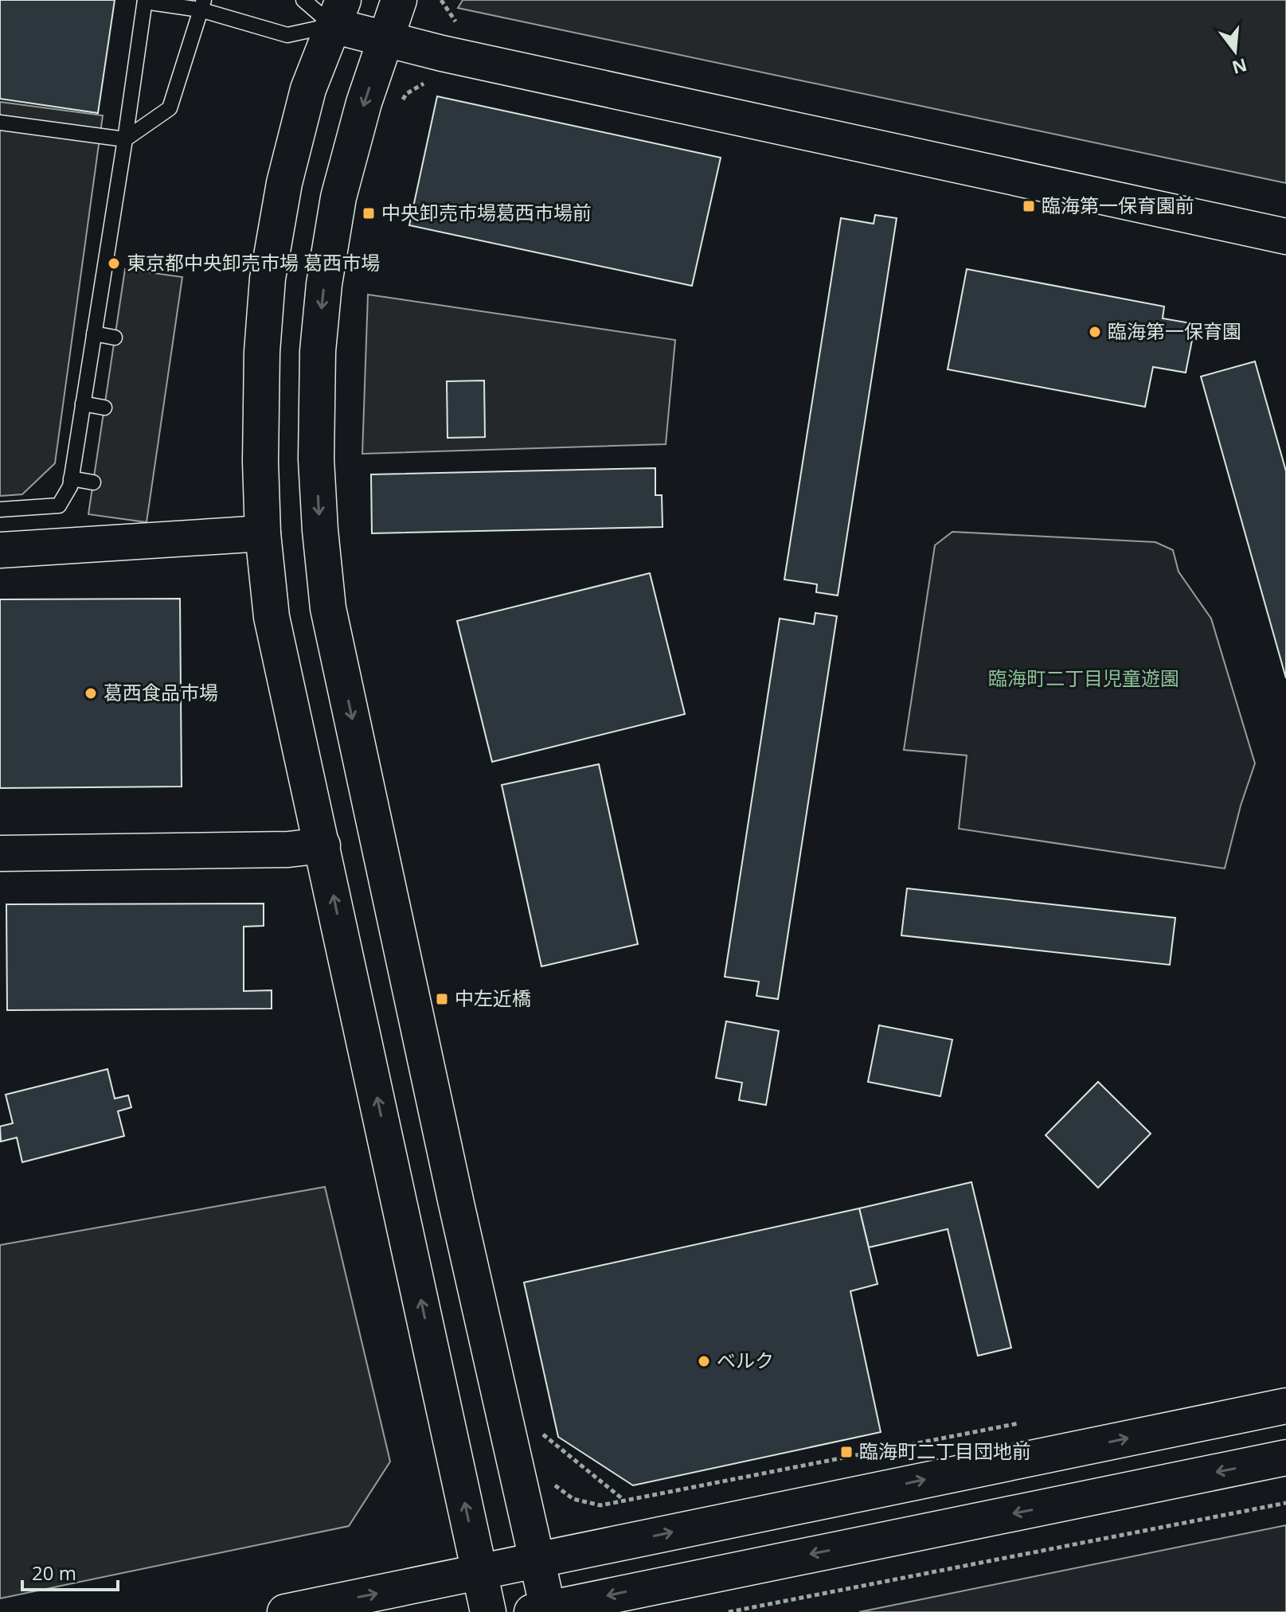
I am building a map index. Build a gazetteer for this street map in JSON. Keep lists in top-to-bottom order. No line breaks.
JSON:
{"parks":["臨海町二丁目児童遊園"],"places":{"transit":["臨海第一保育園前","中央卸売市場葛西市場前","中左近橋","臨海町二丁目団地前"],"other":["東京都中央卸売市場 葛西市場","臨海第一保育園","葛西食品市場","ベルク"]},"scale_bar":"20 m","north":"bottom"}
